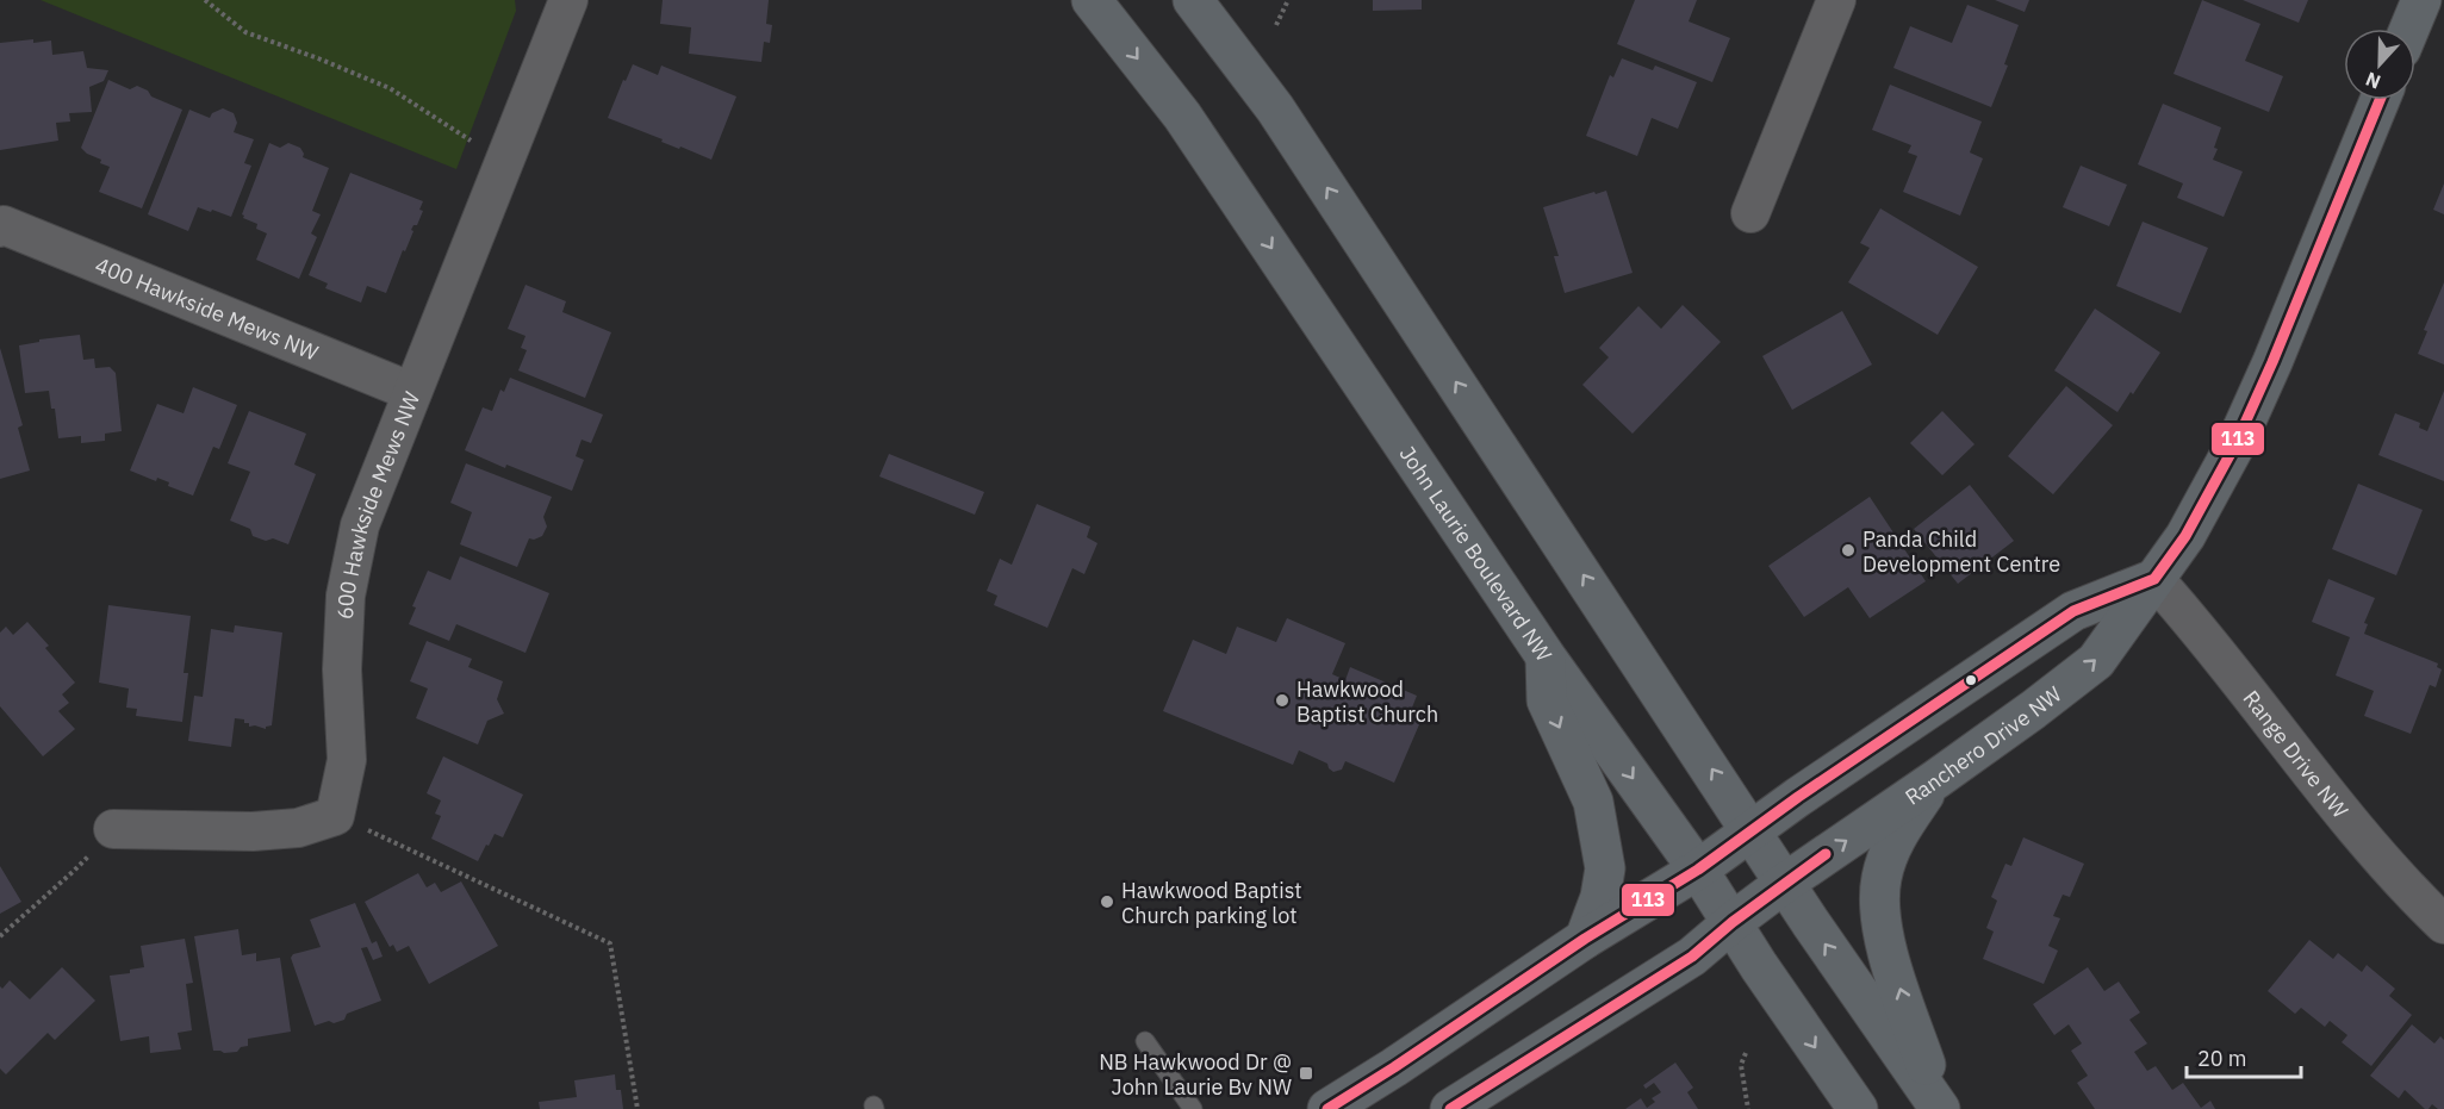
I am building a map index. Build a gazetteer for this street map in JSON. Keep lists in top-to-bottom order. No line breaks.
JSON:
{"streets":{"main road":["John Laurie Boulevard NW","Ranchero Drive NW"],"street":["400 Hawkside Mews NW","600 Hawkside Mews NW","Range Drive NW"]},"crossings":[["400 Hawkside Mews NW","600 Hawkside Mews NW"],["John Laurie Boulevard NW","Ranchero Drive NW"],["Ranchero Drive NW","Range Drive NW"]],"places":{"other":["Panda Child Development Centre","Hawkwood Baptist Church","Hawkwood Baptist Church parking lot"],"transit":["NB Hawkwood Dr @ John Laurie Bv NW"]},"lines":["transit line 113"],"scale_bar":"20 m","north":"bottom"}
